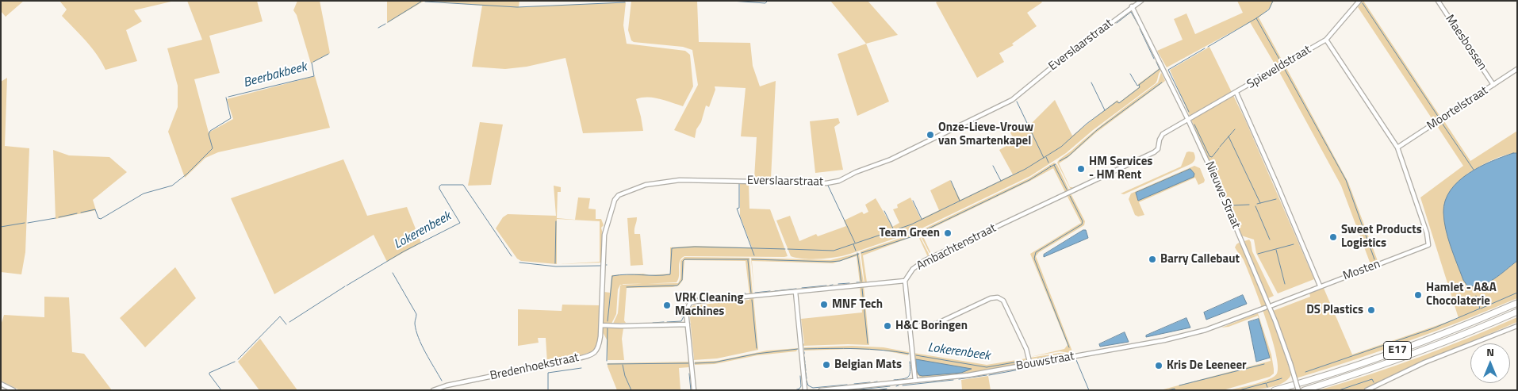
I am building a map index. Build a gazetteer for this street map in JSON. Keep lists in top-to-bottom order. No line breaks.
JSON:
{"streets":{"highway":["E17"],"street":["Maesbossen","Everslaarstraat","Spieveldstraat","Moortelstraat","Nieuwe Straat","Ambachtenstraat","Mosten","Bouwstraat","Bredenhoekstraat"]},"crossings":[["Maesbossen","Moortelstraat"],["Everslaarstraat","Nieuwe Straat"],["Everslaarstraat","Bredenhoekstraat"],["Spieveldstraat","Nieuwe Straat"],["Spieveldstraat","Ambachtenstraat"],["Spieveldstraat","Mosten"],["Moortelstraat","Mosten"],["Nieuwe Straat","Ambachtenstraat"]],"water":["Beerbakbeek","Lokerenbeek"],"places":["Onze-Lieve-Vrouw van Smartenkapel","HM Services - HM Rent","Team Green","Sweet Products Logistics","Barry Callebaut","Hamlet - A&A Chocolaterie","MNF Tech","VRK Cleaning Machines","DS Plastics","H&C Boringen","Belgian Mats","Kris De Leeneer"],"north":"top"}
